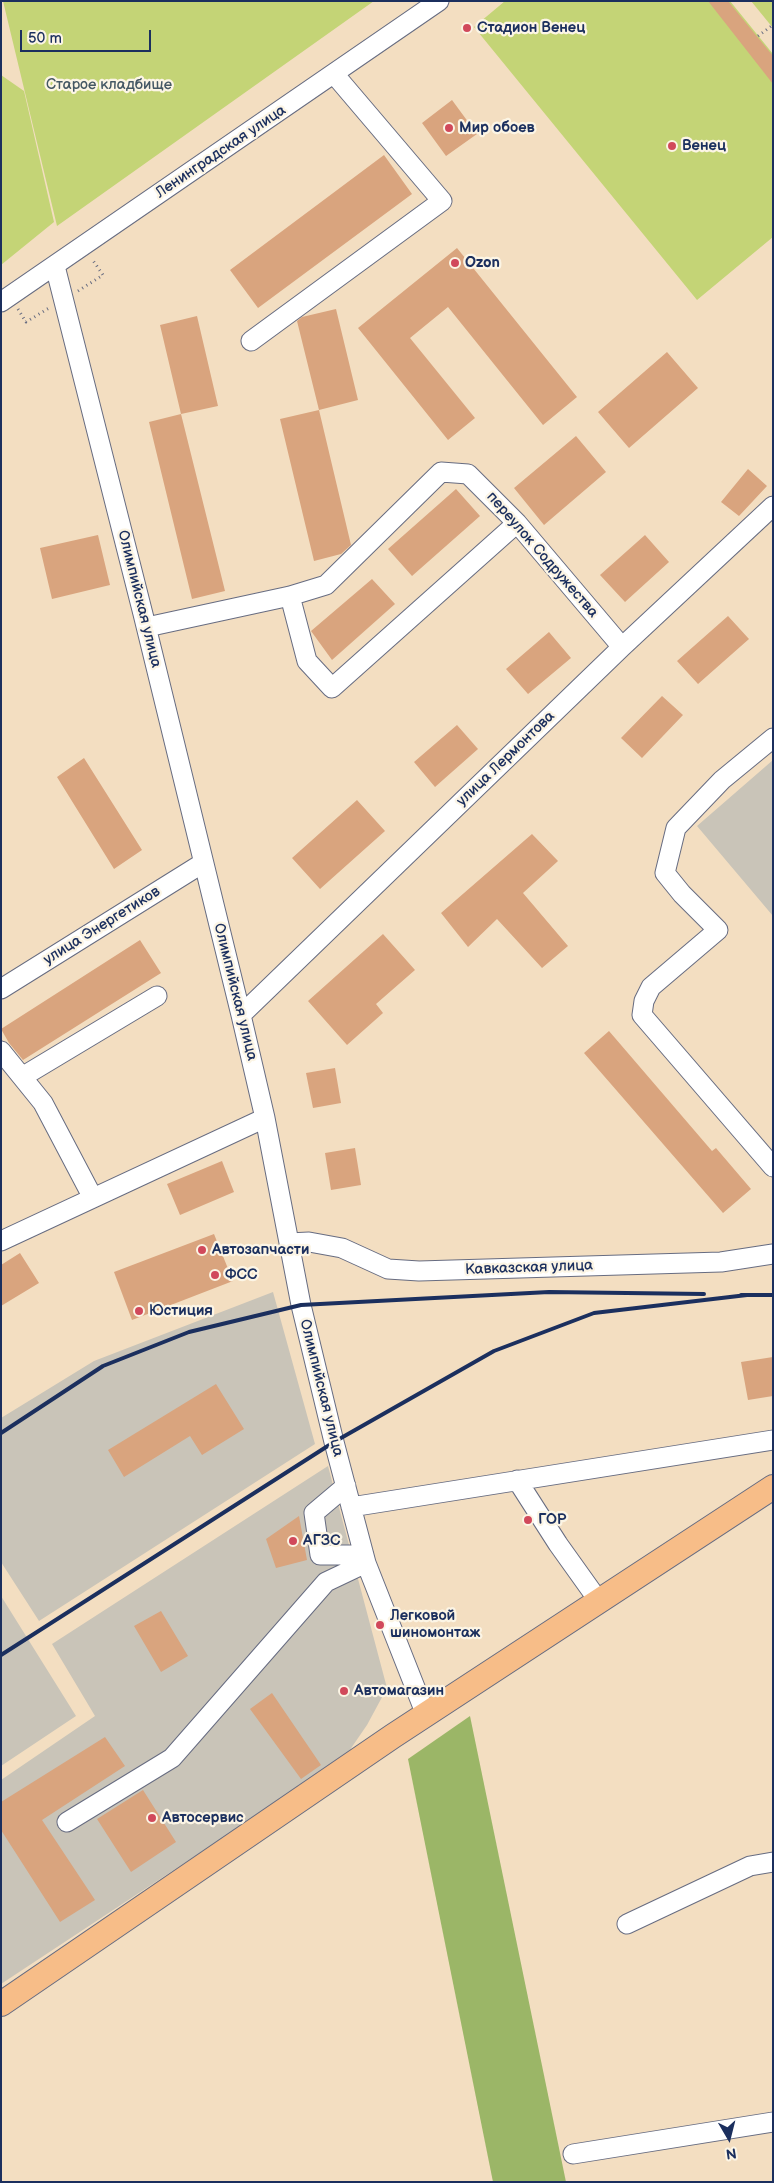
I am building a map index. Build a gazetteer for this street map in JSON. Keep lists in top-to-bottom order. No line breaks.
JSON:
{"streets":{"street":["Ленинградская улица","переулок Содружества","Олимпийская улица","улица Лермонтова","улица Энергетиков","Кавказская улица"]},"crossings":[["Ленинградская улица","Олимпийская улица"],["переулок Содружества","Олимпийская улица"],["переулок Содружества","улица Лермонтова"],["Олимпийская улица","улица Лермонтова"],["Олимпийская улица","улица Энергетиков"],["Олимпийская улица","Кавказская улица"]],"parks":["Старое кладбище"],"places":["Стадион Венец","Мир обоев","Венец","Ozon","Автозапчасти","ФСС","Юстиция","ГОР","АГЗС","Легковой шиномонтаж","Автомагазин","Автосервис"],"scale_bar":"50 m","north":"bottom"}
